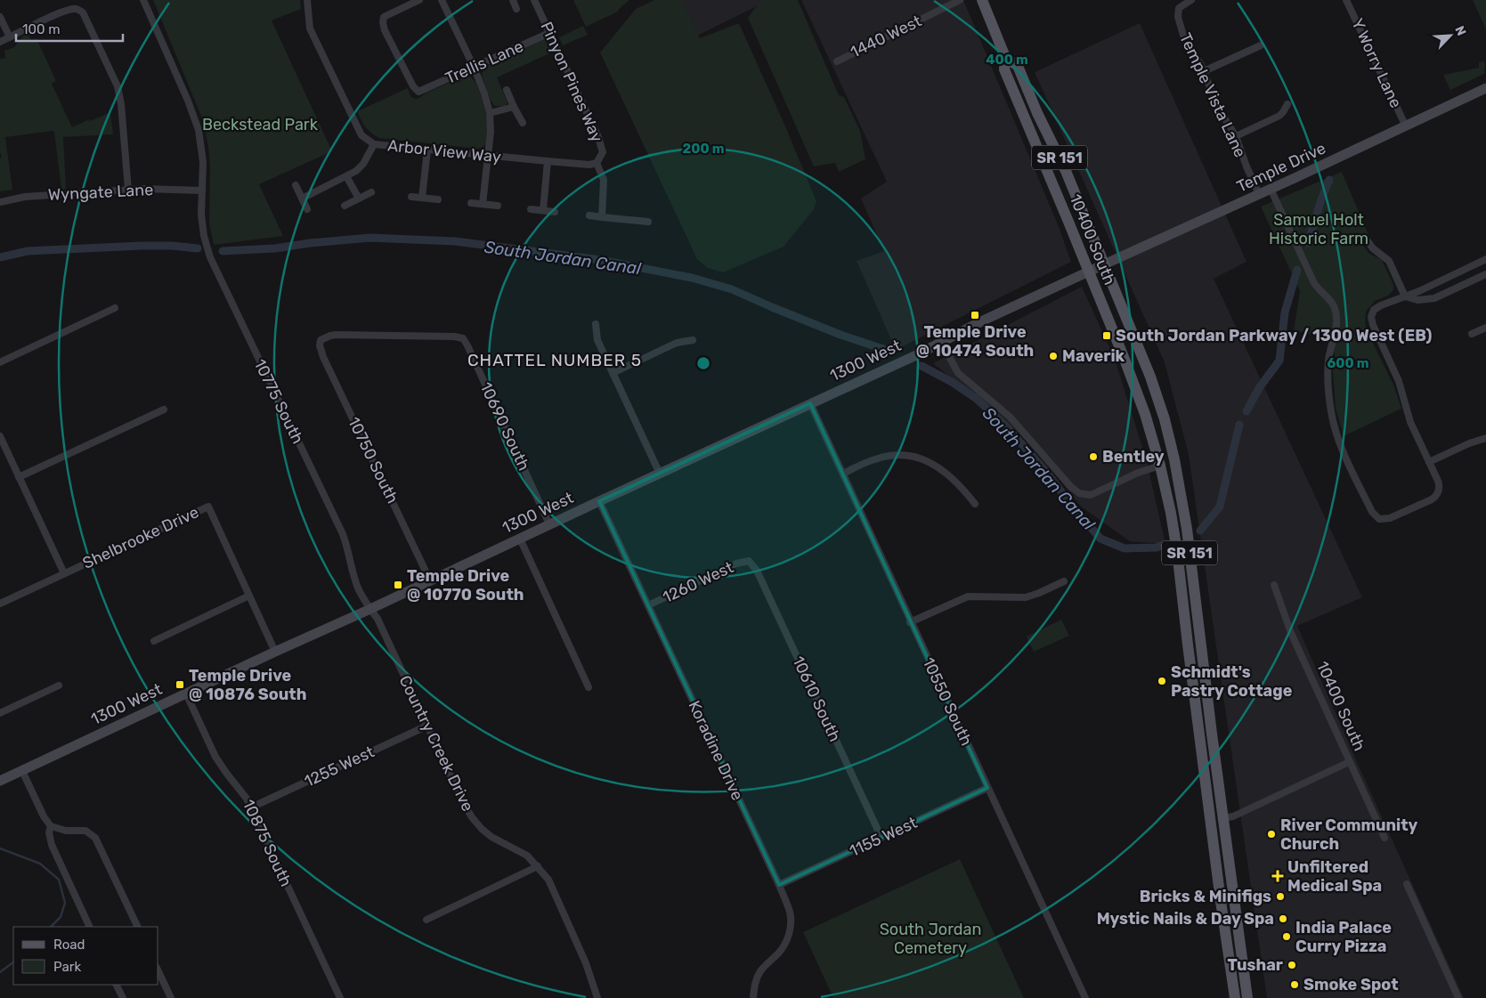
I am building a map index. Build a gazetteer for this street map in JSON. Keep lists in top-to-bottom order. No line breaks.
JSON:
{"streets":{"main road":["SR 151","10400 South"],"street":["1440 West","Trellis Lane","Y Worry Lane","Pinyon Pines Way","Temple Vista Lane","Arbor View Way","Temple Drive","Wyngate Lane","1300 West","10775 South","10690 South","10750 South","Shelbrooke Drive","1260 West","10610 South","10550 South","Country Creek Drive","Koradine Drive","1255 West","1155 West","10875 South"]},"crossings":[["Trellis Lane","Pinyon Pines Way"],["Y Worry Lane","Temple Drive"],["Pinyon Pines Way","Arbor View Way"],["Temple Vista Lane","Temple Drive"],["SR 151","10400 South"],["Temple Drive","10400 South"],["Temple Drive","1300 West"],["Wyngate Lane","10775 South"],["10400 South","1300 West"],["1300 West","10775 South"],["1300 West","10690 South"],["1300 West","10750 South"],["1300 West","Shelbrooke Drive"],["1300 West","10550 South"],["1300 West","Country Creek Drive"],["1300 West","Koradine Drive"],["1300 West","10875 South"],["10775 South","Country Creek Drive"],["10690 South","10750 South"],["1260 West","10610 South"],["1260 West","Koradine Drive"],["10610 South","1155 West"],["10550 South","1155 West"],["Country Creek Drive","1255 West"],["Koradine Drive","1155 West"],["1255 West","10875 South"]],"districts":["CHATTEL NUMBER 5"],"water":["South Jordan Canal"],"parks":["Beckstead Park","Samuel Holt Historic Farm","South Jordan Cemetery"],"places":{"transit":["Temple Drive @ 10474 South","South Jordan Parkway / 1300 West (EB)","Temple Drive @ 10770 South","Temple Drive @ 10876 South"],"other":["Maverik","Bentley","Schmidt's Pastry Cottage","River Community Church","Bricks & Minifigs","Mystic Nails & Day Spa","India Palace Curry Pizza","Tushar","Smoke Spot"],"health":["Unfiltered Medical Spa"]},"legend":["Road","Park"],"scale_bar":"100 m","north":"top right","rings":["400 m","200 m","600 m"]}
